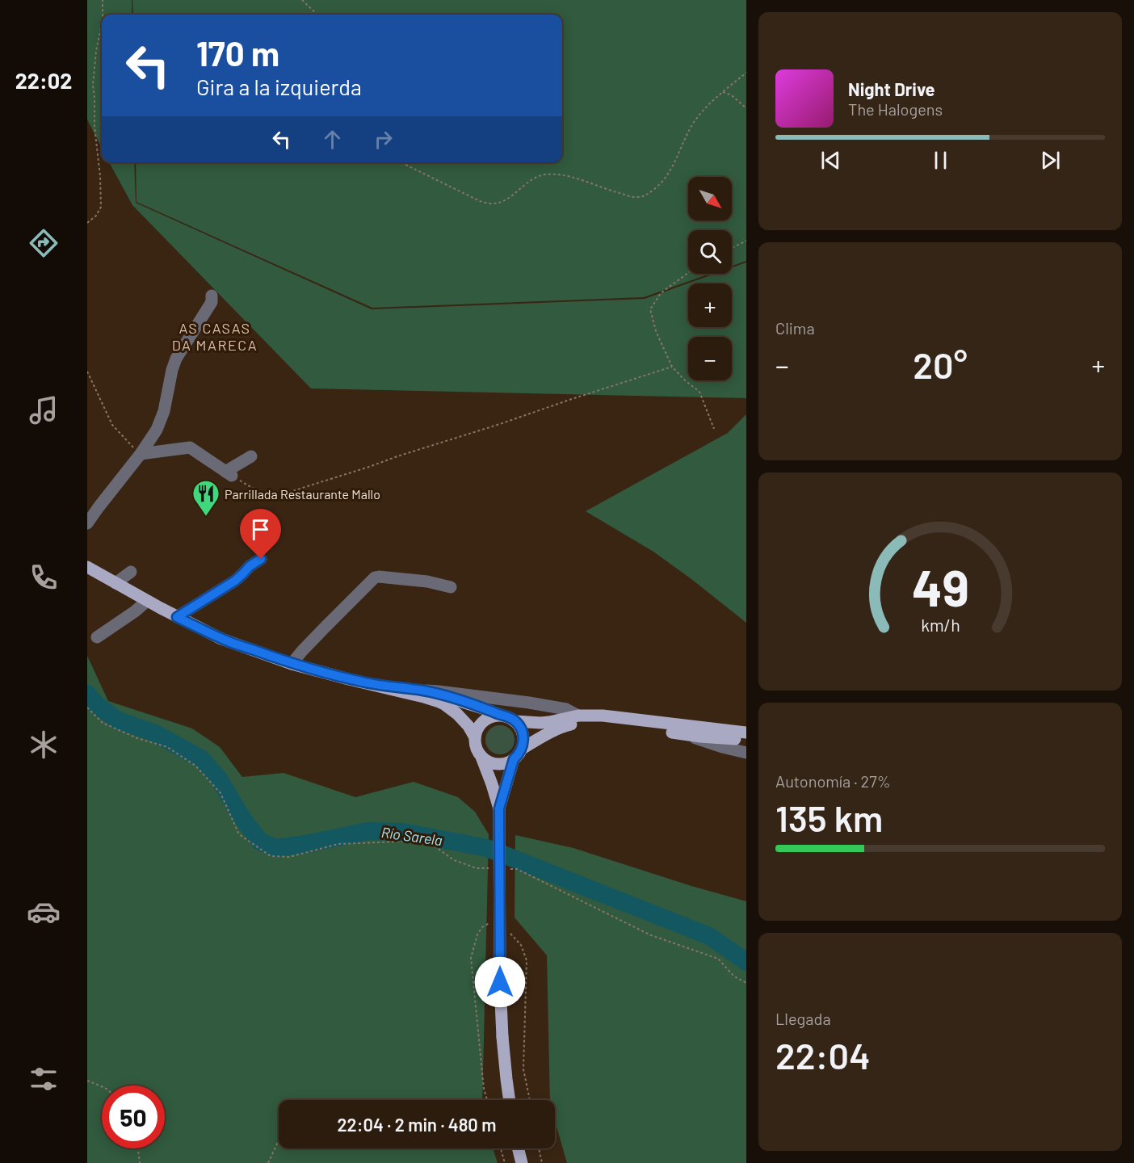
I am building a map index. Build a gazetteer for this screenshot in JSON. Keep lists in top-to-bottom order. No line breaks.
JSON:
{"districts":["AS CASAS DA MARECA"],"water":["Río Sarela"],"places":{"restaurant":["Parrillada Restaurante Mallo"]},"north":"bottom right","page":{"tabs":"22:02","turn":["170 m","Gira a la izquierda"],"song":["Night Drive","The Halogens"],"map_buttons":["+","−"],"tile":["Clima",["Autonomía · 27%","135 km"],["Llegada","22:04"]],"heat":["−","20°","+"],"limit":"50","trip":"22:04 · 2 min · 480 m","gauge":["49","km/h"]}}
